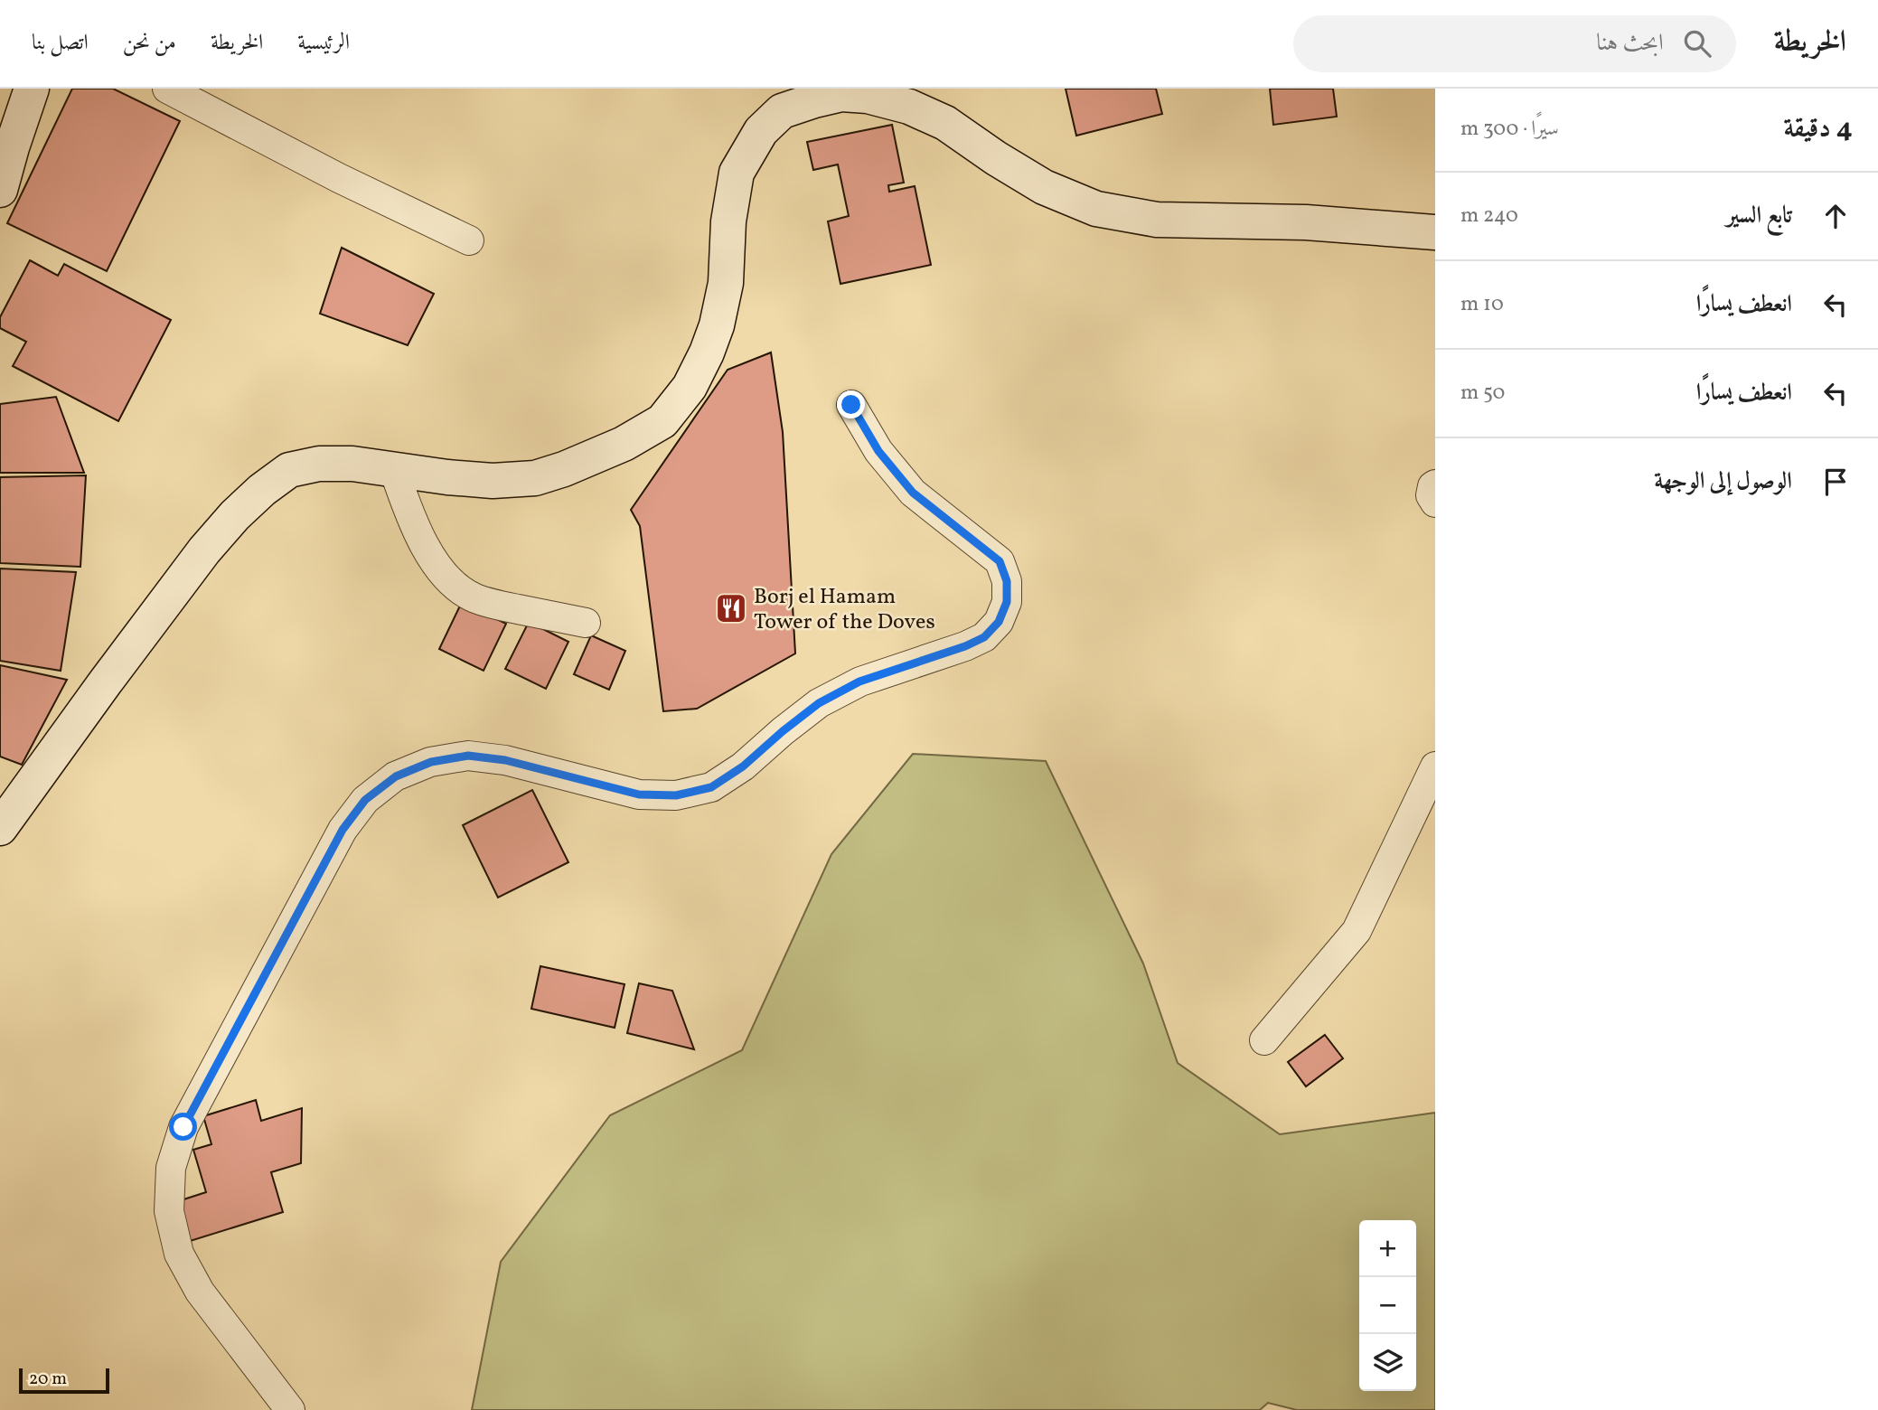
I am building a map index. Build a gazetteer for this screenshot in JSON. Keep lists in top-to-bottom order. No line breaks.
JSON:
{"places":{"restaurant":["Borj el Hamam Tower of the Doves"]},"scale_bar":"20 m","page":{"header":"الخريطة","search":"ابحث هنا","nav":["الرئيسية","الخريطة","من نحن","اتصل بنا"],"heading":["4 دقيقة","سيرًا · 300 m"],"list":[["تابع السير","240 m"],["انعطف يسارًا","10 m"],["انعطف يسارًا","50 m"],"الوصول إلى الوجهة"],"map_buttons":["+","−"],"scale":"20 m"}}
